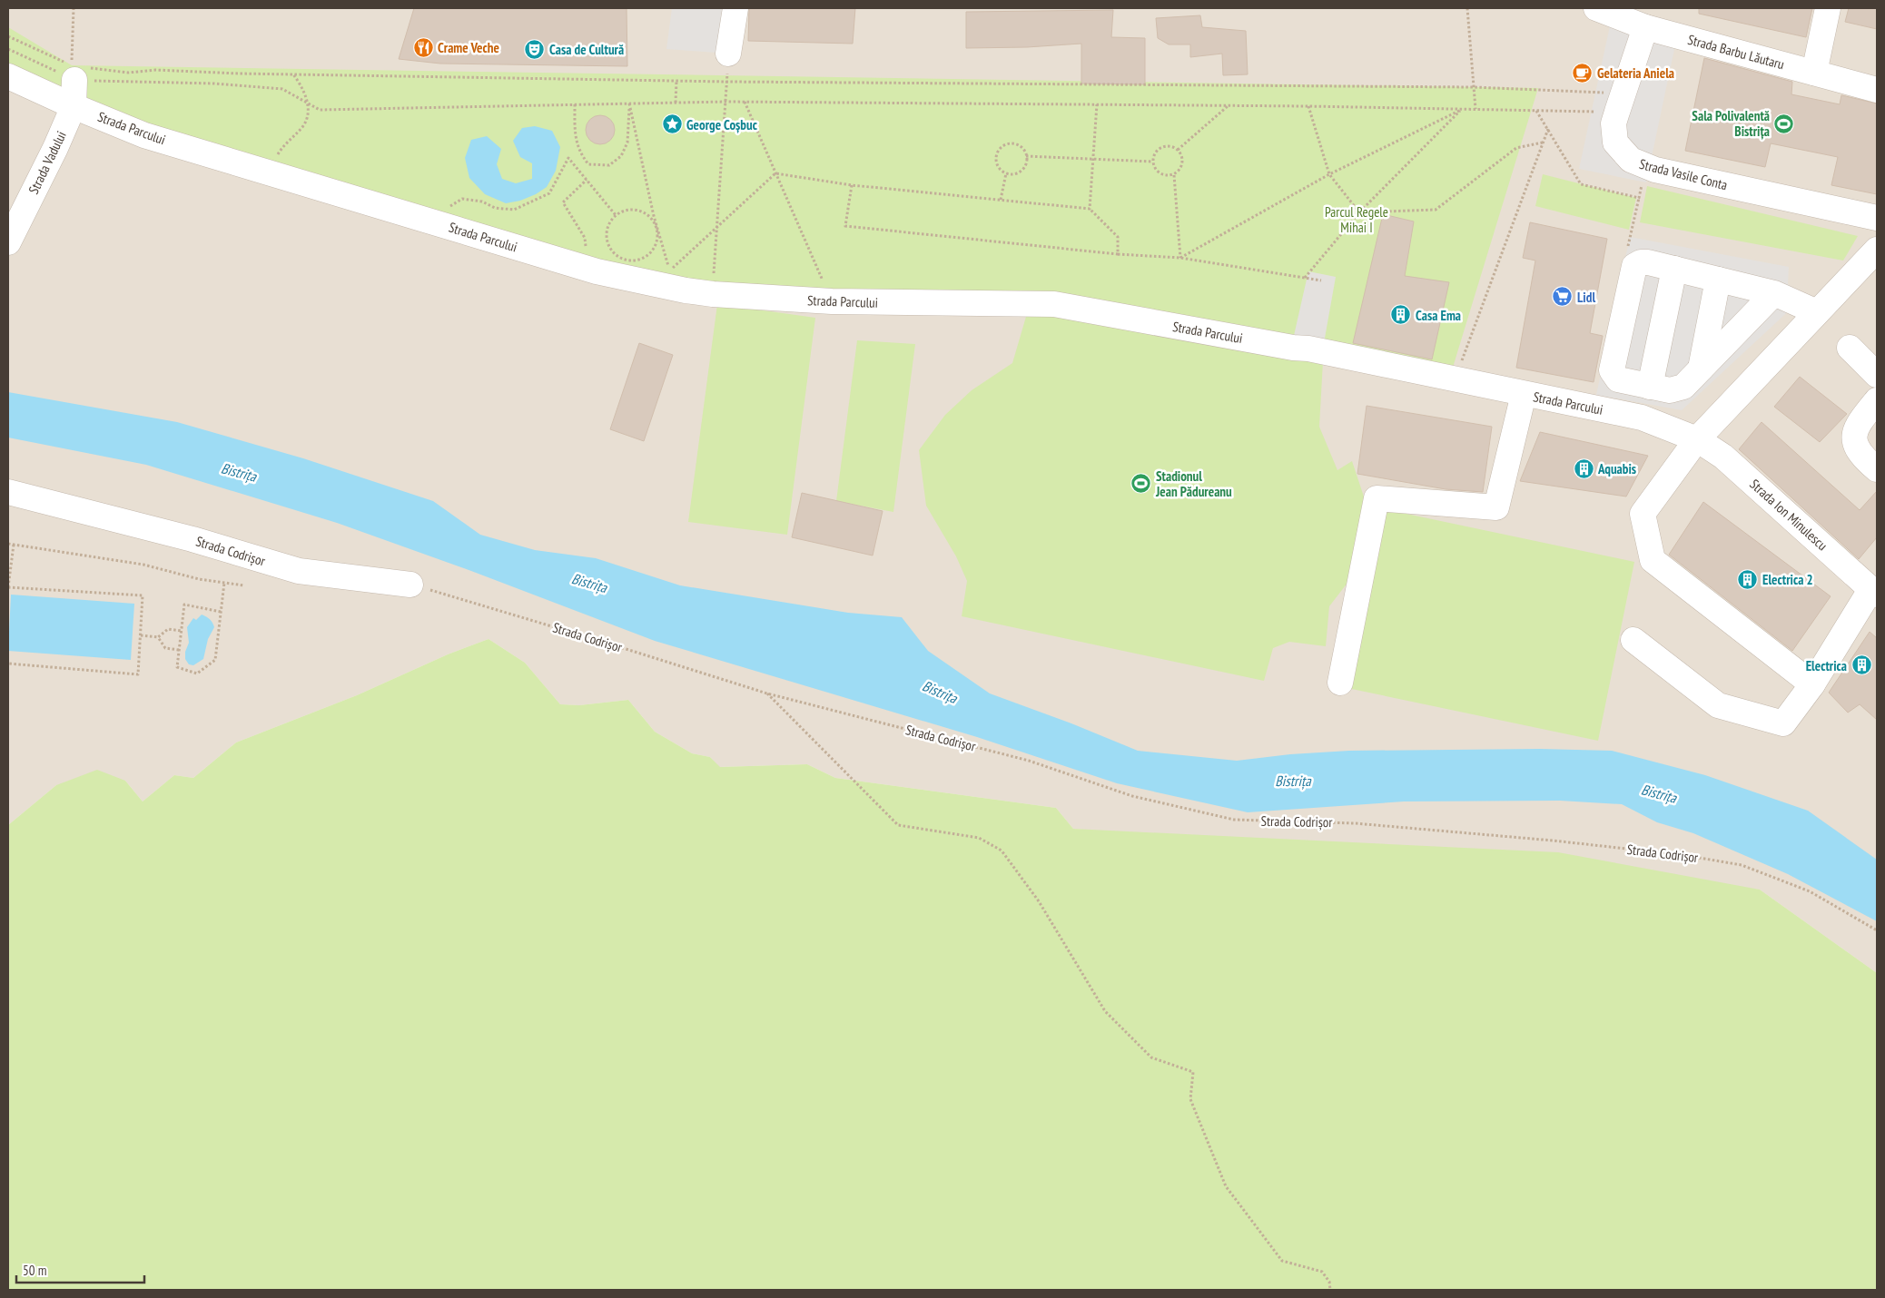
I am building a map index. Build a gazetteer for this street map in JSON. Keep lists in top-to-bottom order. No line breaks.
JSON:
{"streets":{"street":["Strada Barbu Lăutaru","Strada Parcului","Strada Vadului","Strada Vasile Conta","Strada Ion Minulescu","Strada Codrișor"]},"crossings":[["Strada Barbu Lăutaru","Strada Vasile Conta"],["Strada Parcului","Strada Vadului"],["Strada Parcului","Strada Ion Minulescu"]],"water":["Bistrița"],"parks":["Parcul Regele Mihai I"],"places":{"restaurant":["Crame Veche"],"theatre":["Casa de Cultură"],"cafe":["Gelateria Aniela"],"sports":["Sala Polivalentă Bistrița","Stadionul Jean Pădureanu"],"place":["George Coșbuc"],"supermarket":["Lidl"],"building":["Casa Ema","Aquabis","Electrica 2","Electrica"]},"scale_bar":"50 m"}
